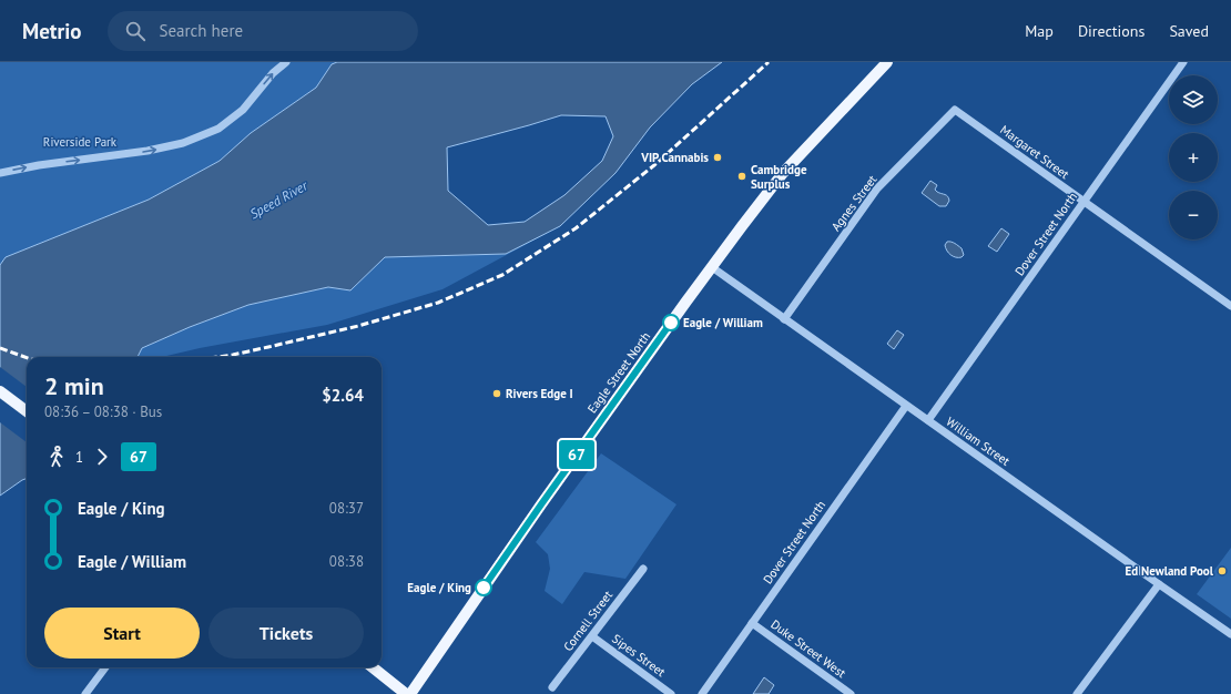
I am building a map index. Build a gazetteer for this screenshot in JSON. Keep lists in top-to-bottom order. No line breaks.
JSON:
{"streets":{"main road":["Eagle Street North"],"street":["Margaret Street","Agnes Street","Dover Street North","William Street","Cornell Street","Duke Street West","Sipes Street"]},"crossings":[["Margaret Street","Agnes Street"],["Margaret Street","Dover Street North"],["Agnes Street","William Street"],["Dover Street North","William Street"],["Dover Street North","Duke Street West"],["Eagle Street North","William Street"],["Cornell Street","Sipes Street"]],"water":["Speed River"],"parks":["Riverside Park"],"places":["VIP Cannabis","Cambridge Surplus","Eagle / William","Rivers Edge I","Ed Newland Pool","Eagle / King"],"lines":["bus line 67"],"page":{"header":"Metrio","search":"Search here","nav":["Map","Directions","Saved"],"on_map":"67","map_buttons":["+","−"],"heading":["2 min","08:36 – 08:38 · Bus","$2.64"],"legs":["1","67"],"list":[{"name":"Eagle / King","value":"08:37"},{"name":"Eagle / William","value":"08:38"}],"buttons":["Start","Tickets"]}}
